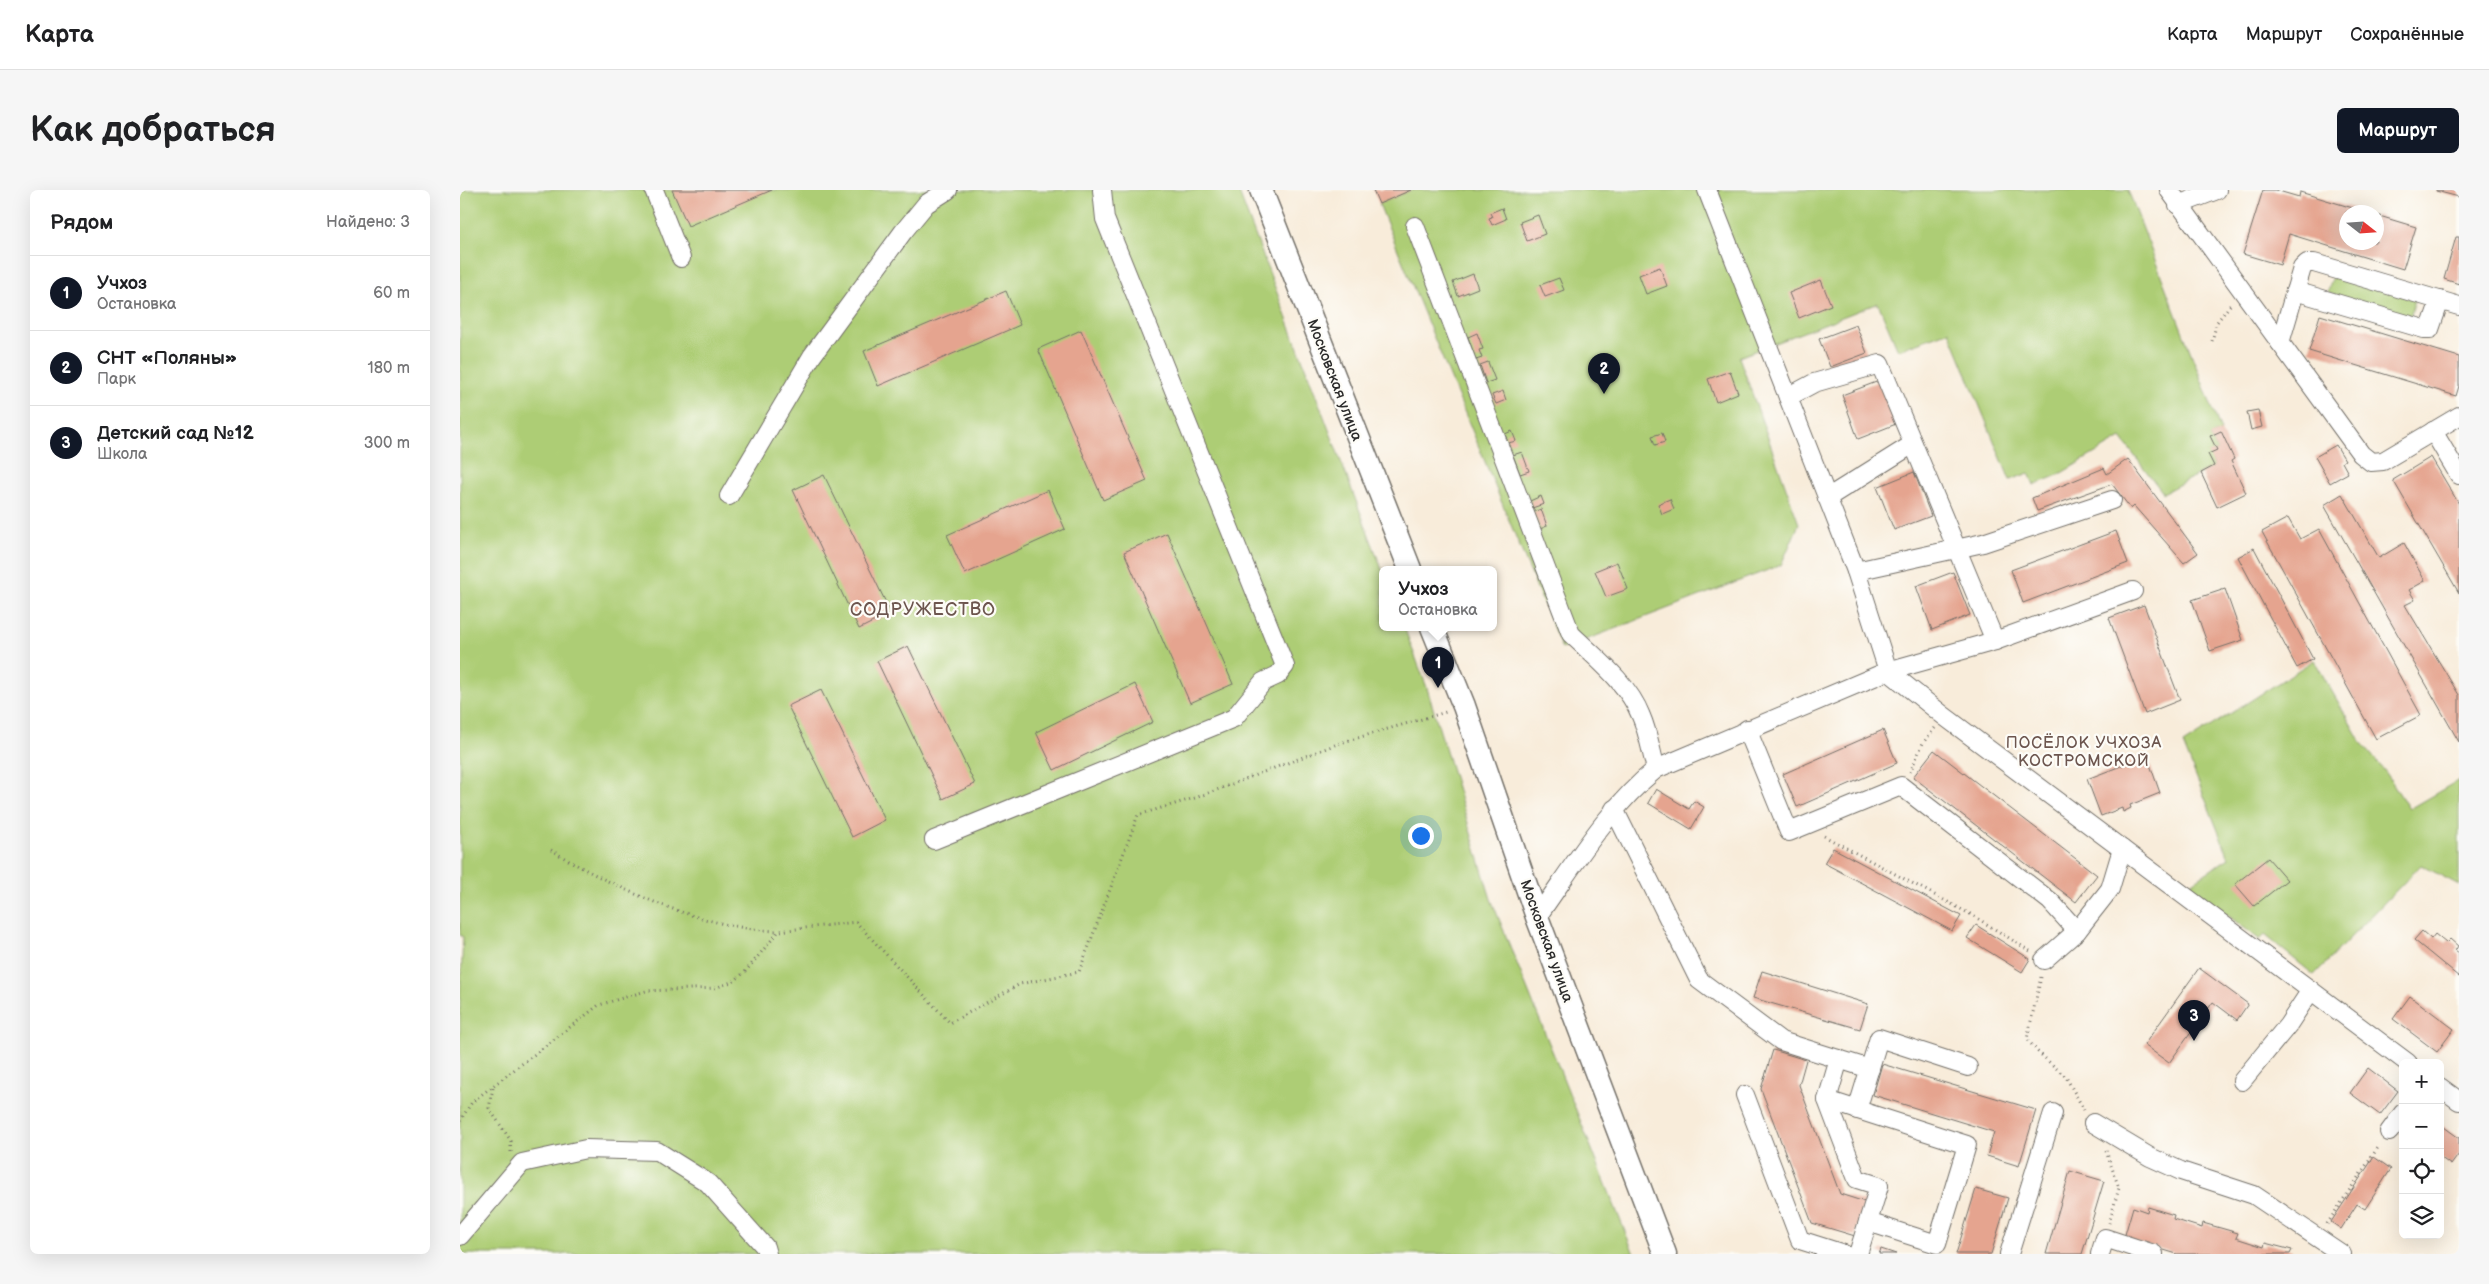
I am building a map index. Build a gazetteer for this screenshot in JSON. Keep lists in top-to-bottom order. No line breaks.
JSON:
{"streets":{"main road":["Московская улица"]},"districts":["СОДРУЖЕСТВО","ПОСЁЛОК УЧХОЗА КОСТРОМСКОЙ"],"north":"right","page":{"header":"Карта","nav":["Карта","Маршрут","Сохранённые"],"buttons":"Маршрут","title":"Как добраться","heading":["Рядом","Найдено: 3"],"list":[{"mark":"1","name":"Учхоз","note":"Остановка","value":"60 m"},{"mark":"2","name":"СНТ «Поляны»","note":"Парк","value":"180 m"},{"mark":"3","name":"Детский сад №12","note":"Школа","value":"300 m"}],"pins":["2","1","3"],"popup":["Учхоз","Остановка"],"map_buttons":["+","−"]}}
